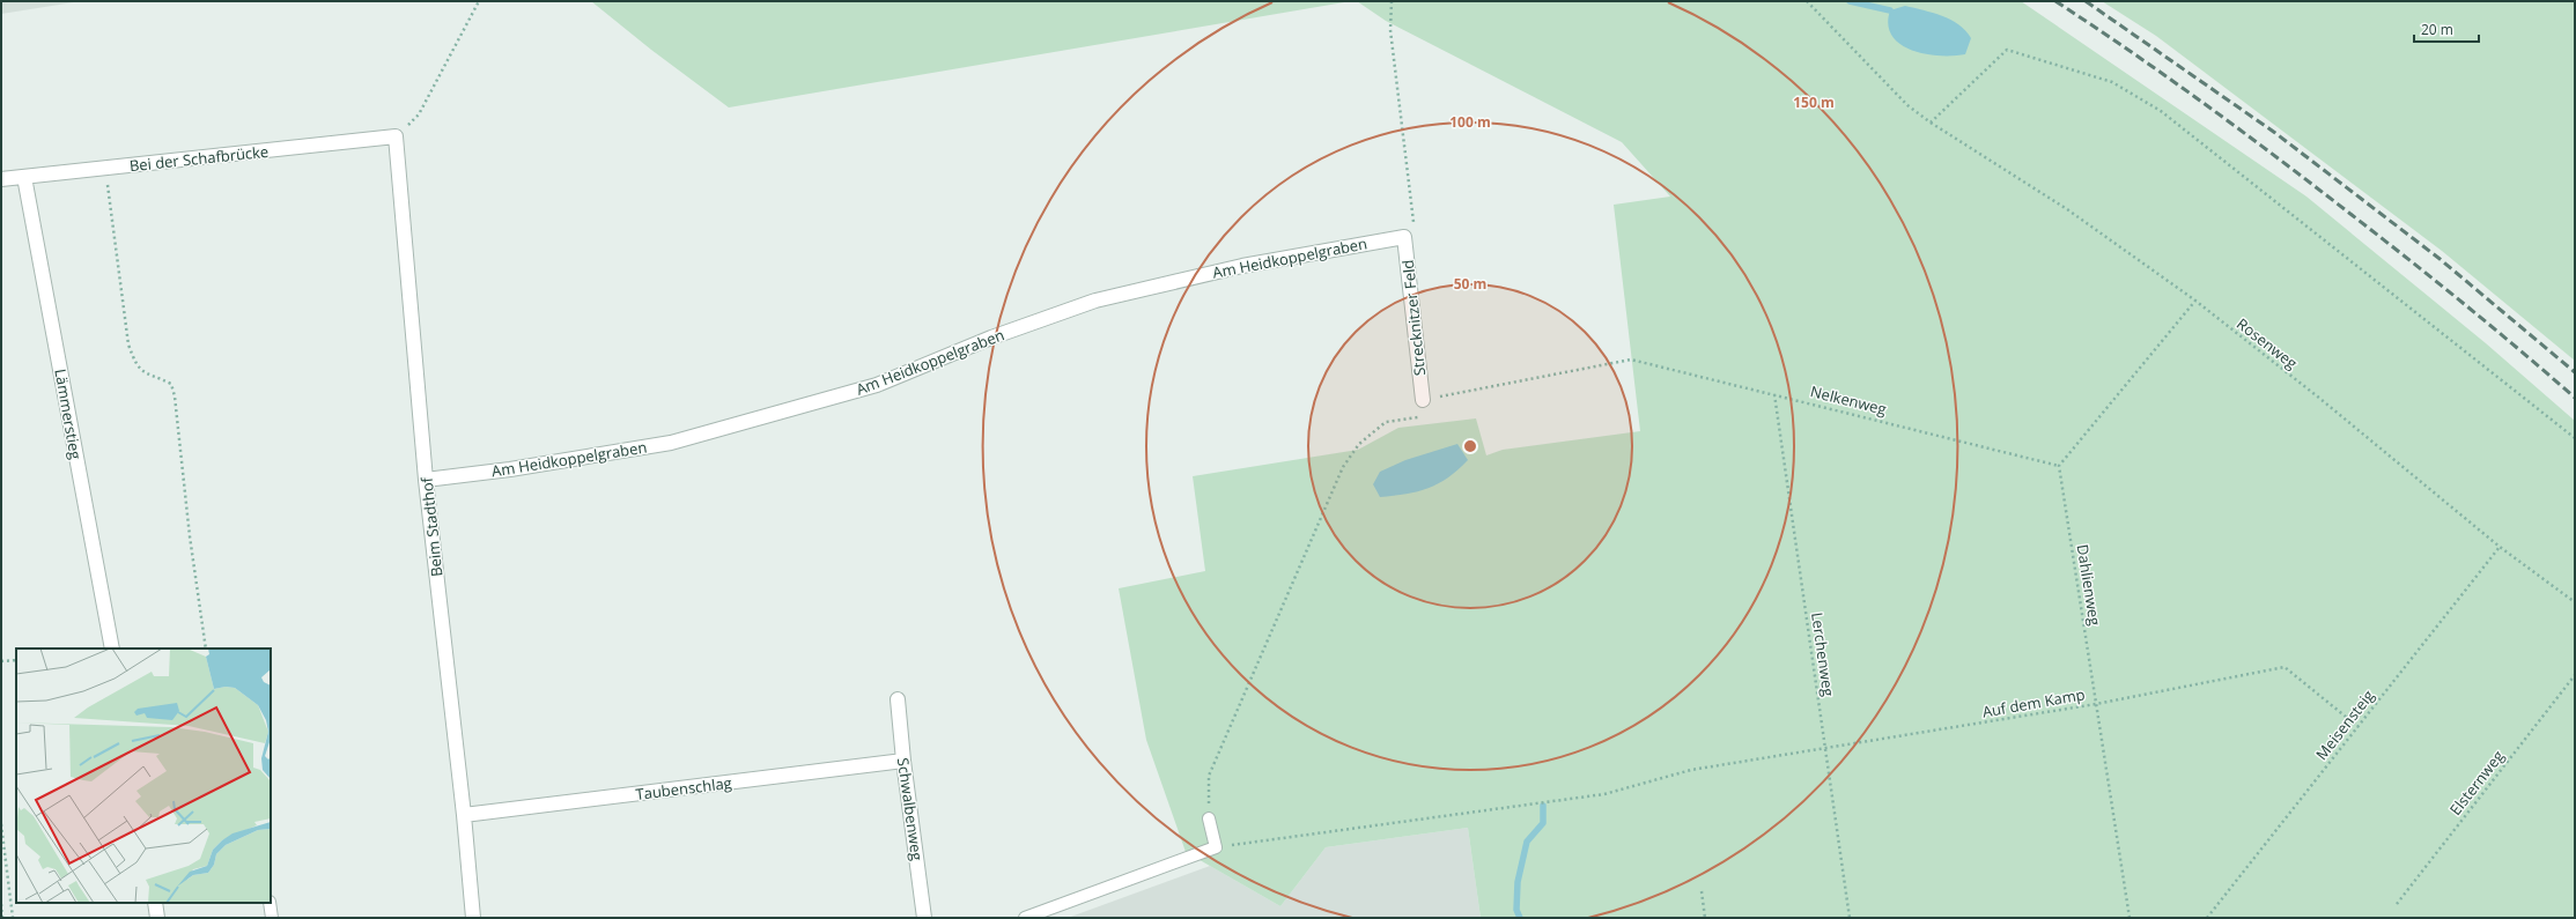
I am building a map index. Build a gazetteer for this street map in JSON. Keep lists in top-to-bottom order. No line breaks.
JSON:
{"streets":{"street":["Bei der Schafbrücke","Am Heidkoppelgraben","Strecknitzer Feld","Lämmerstieg","Beim Stadthof","Taubenschlag","Schwalbenweg"],"path":["Rosenweg","Nelkenweg","Dahlienweg","Lerchenweg","Auf dem Kamp","Meisensteig","Elsternweg"]},"crossings":[["Bei der Schafbrücke","Lämmerstieg"],["Bei der Schafbrücke","Beim Stadthof"],["Am Heidkoppelgraben","Strecknitzer Feld"],["Am Heidkoppelgraben","Beim Stadthof"],["Strecknitzer Feld","Nelkenweg"],["Rosenweg","Meisensteig"],["Nelkenweg","Dahlienweg"],["Nelkenweg","Lerchenweg"],["Beim Stadthof","Taubenschlag"],["Dahlienweg","Auf dem Kamp"],["Lerchenweg","Auf dem Kamp"],["Auf dem Kamp","Meisensteig"],["Taubenschlag","Schwalbenweg"]],"scale_bar":"20 m","rings":["150 m","100 m","50 m"]}
